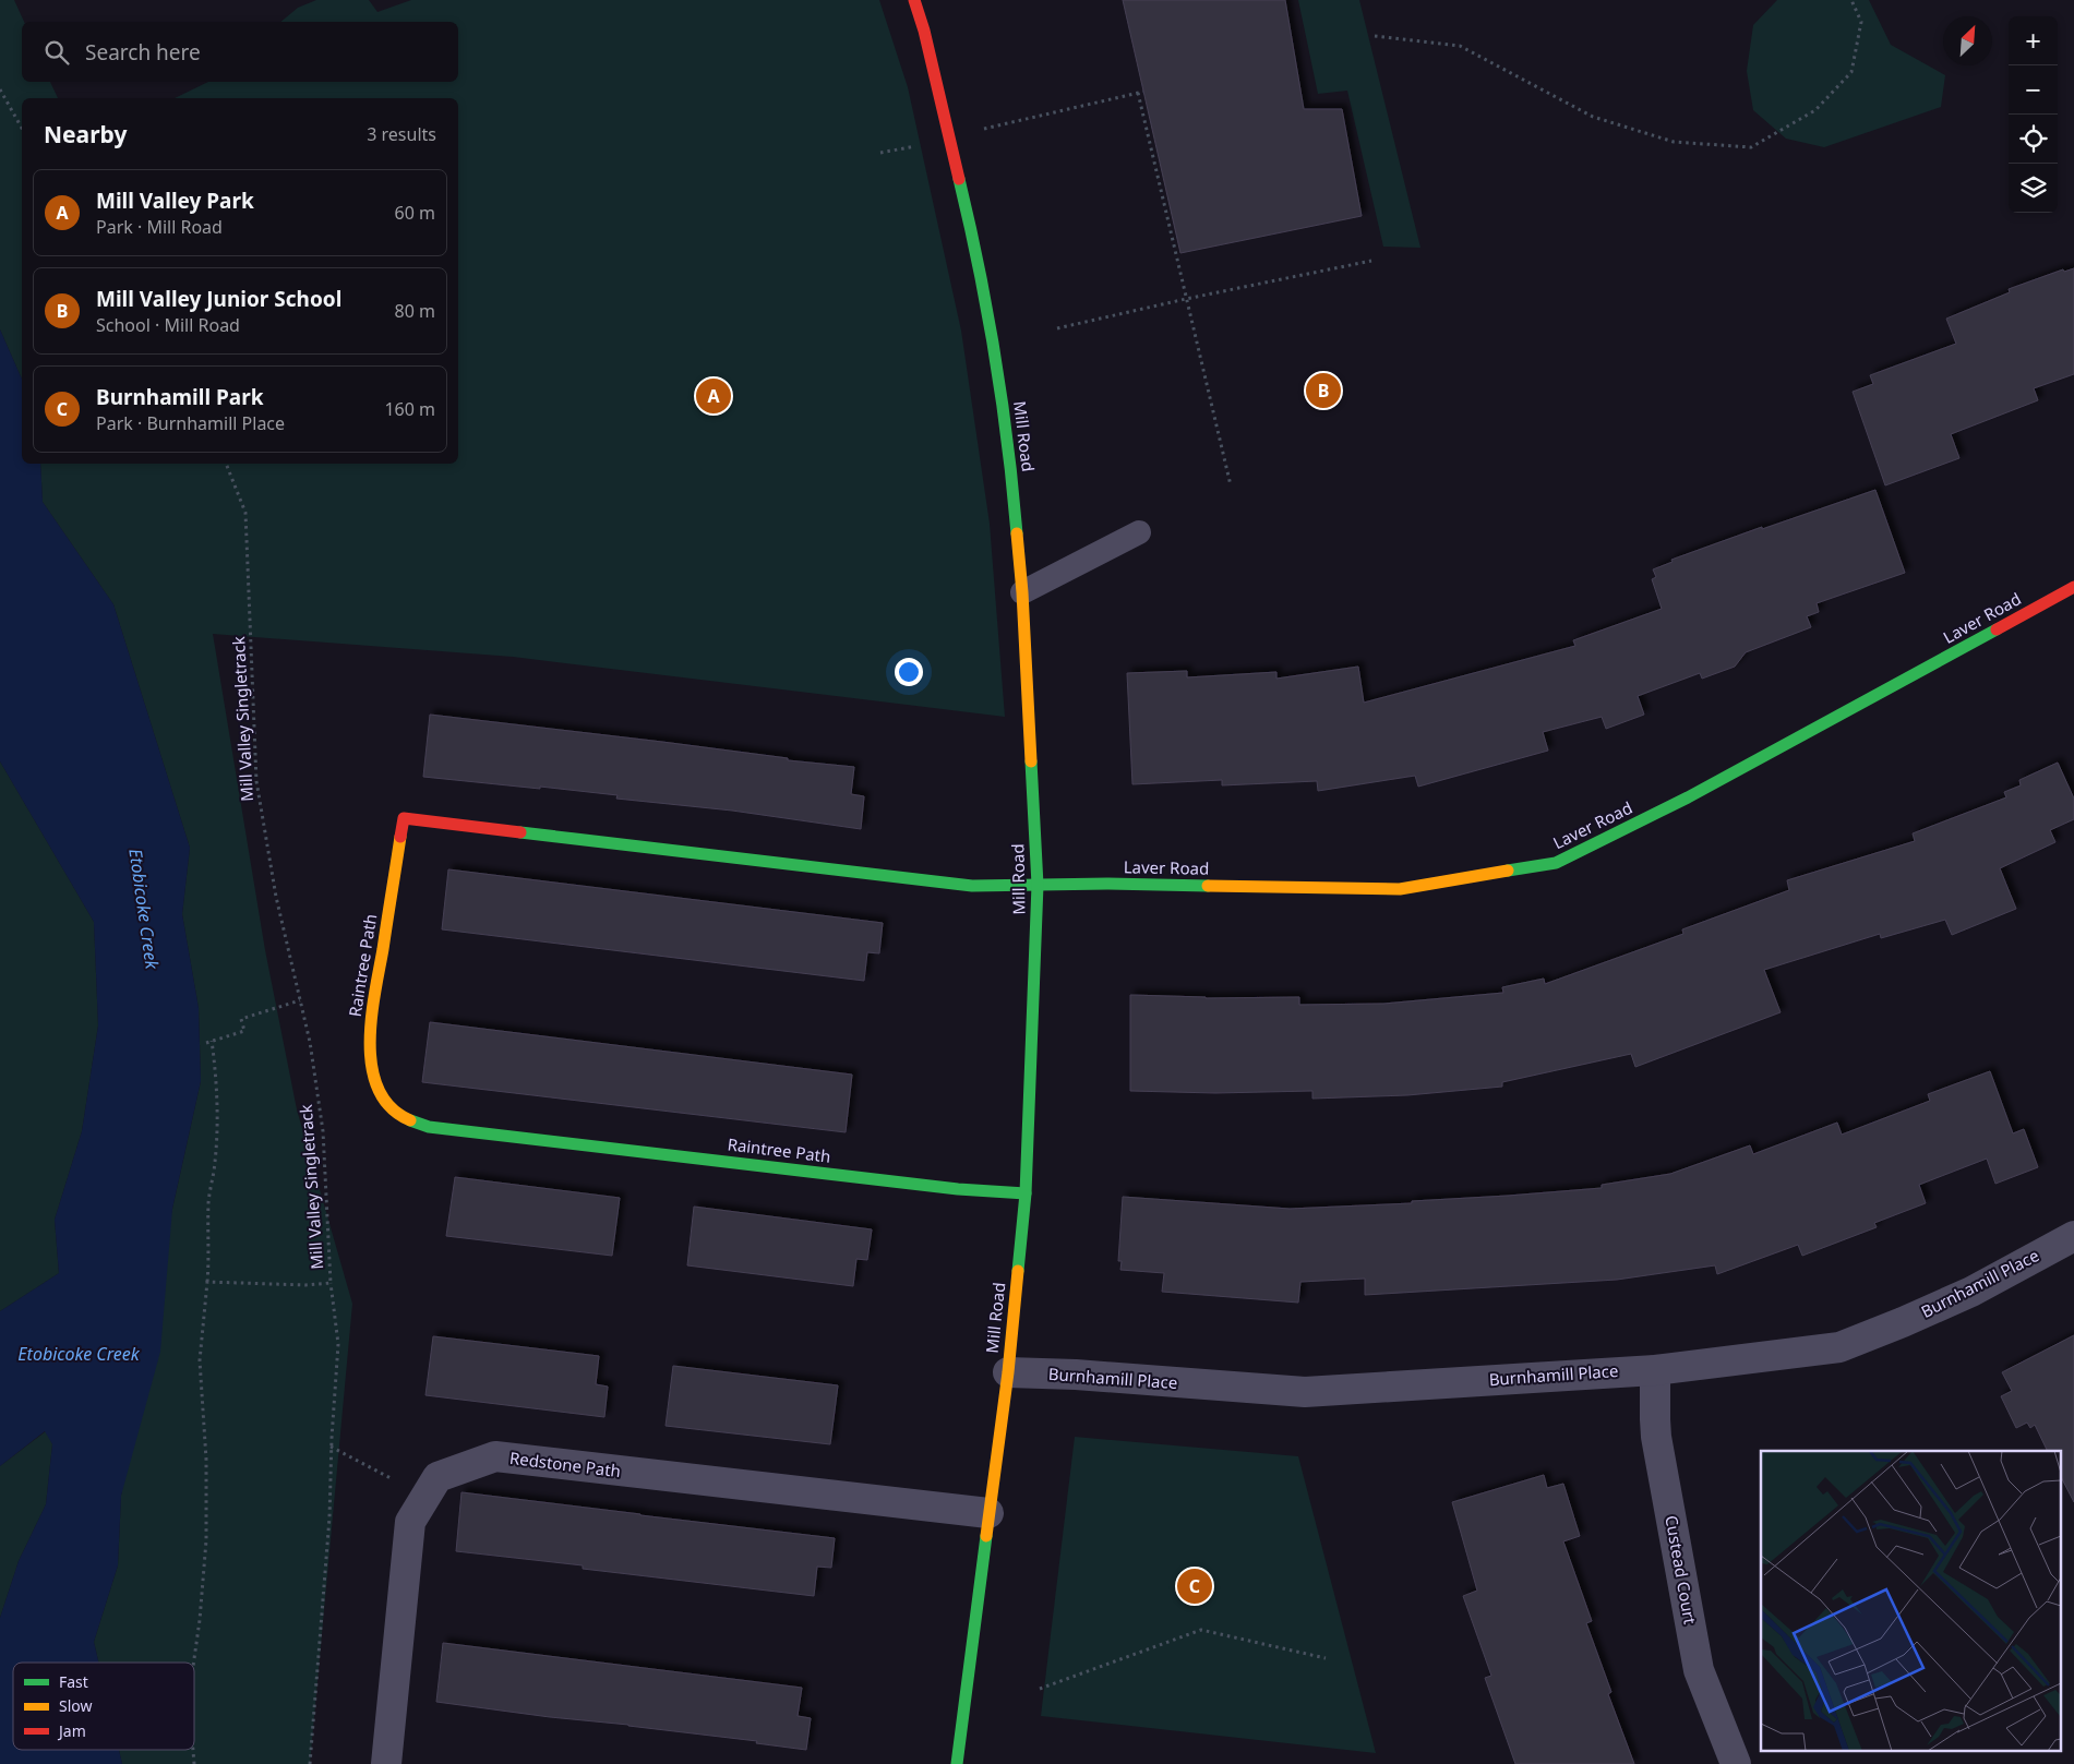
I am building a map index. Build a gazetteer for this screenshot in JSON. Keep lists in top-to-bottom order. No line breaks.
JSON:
{"streets":{"street":["Mill Road","Laver Road","Raintree Path","Burnhamill Place","Redstone Path","Custead Court"],"path":["Mill Valley Singletrack"]},"crossings":[["Mill Road","Laver Road"],["Mill Road","Raintree Path"],["Mill Road","Burnhamill Place"],["Mill Road","Redstone Path"],["Laver Road","Raintree Path"],["Burnhamill Place","Custead Court"]],"water":["Etobicoke Creek"],"legend":["Fast","Slow","Jam"],"north":"top right","page":{"map_buttons":["+","−"],"search":"Search here","heading":["Nearby","3 results"],"list":[{"mark":"A","name":"Mill Valley Park","note":"Park · Mill Road","value":"60 m"},{"mark":"B","name":"Mill Valley Junior School","note":"School · Mill Road","value":"80 m"},{"mark":"C","name":"Burnhamill Park","note":"Park · Burnhamill Place","value":"160 m"}],"pins":["B","A","C"]}}
